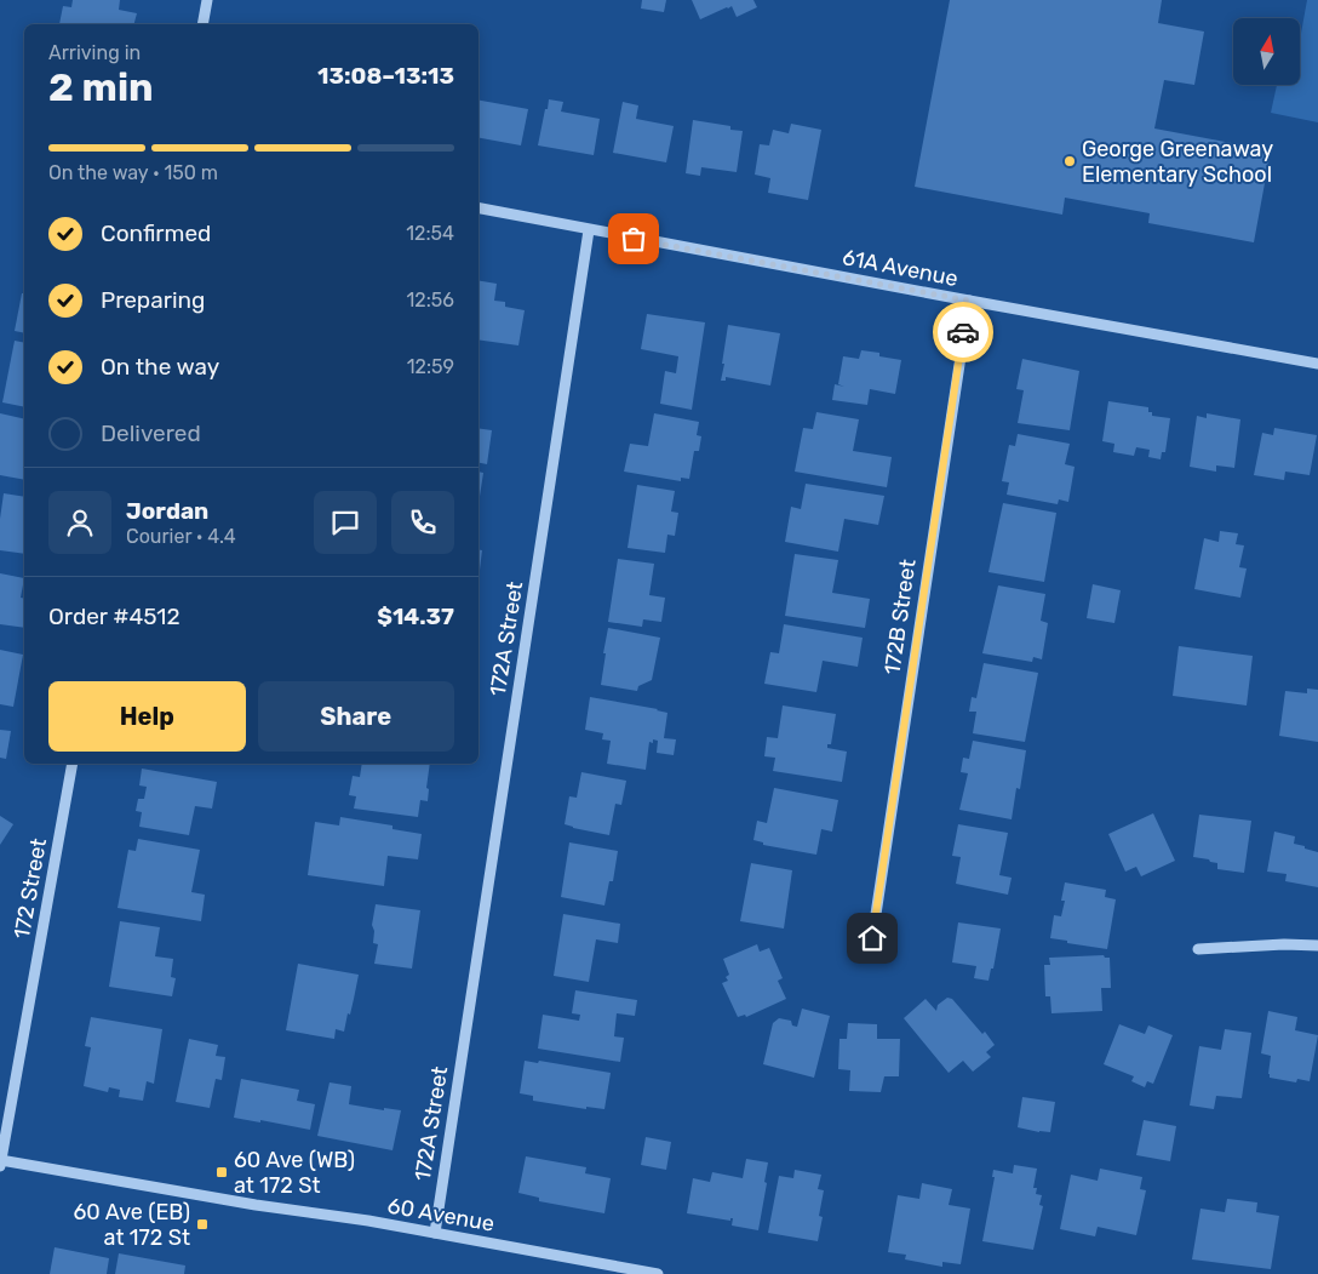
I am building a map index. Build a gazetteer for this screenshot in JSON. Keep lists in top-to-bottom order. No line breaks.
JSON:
{"streets":{"street":["61A Avenue","172B Street","172A Street","172 Street","60 Avenue"]},"crossings":[["61A Avenue","172B Street"],["61A Avenue","172A Street"],["172A Street","60 Avenue"],["172 Street","60 Avenue"]],"places":{"other":["George Greenaway Elementary School"],"transit":["60 Ave (WB) at 172 St","60 Ave (EB) at 172 St"]},"north":"top","page":{"heading":["2 min","Arriving in","13:08–13:13"],"panel":["Jordan","Courier · 4.4","Order #4512","$14.37"],"bar":"On the way · 150 m","list":[["Confirmed","12:54"],["Preparing","12:56"],["On the way","12:59"],"Delivered"],"buttons":["Help","Share"]}}
